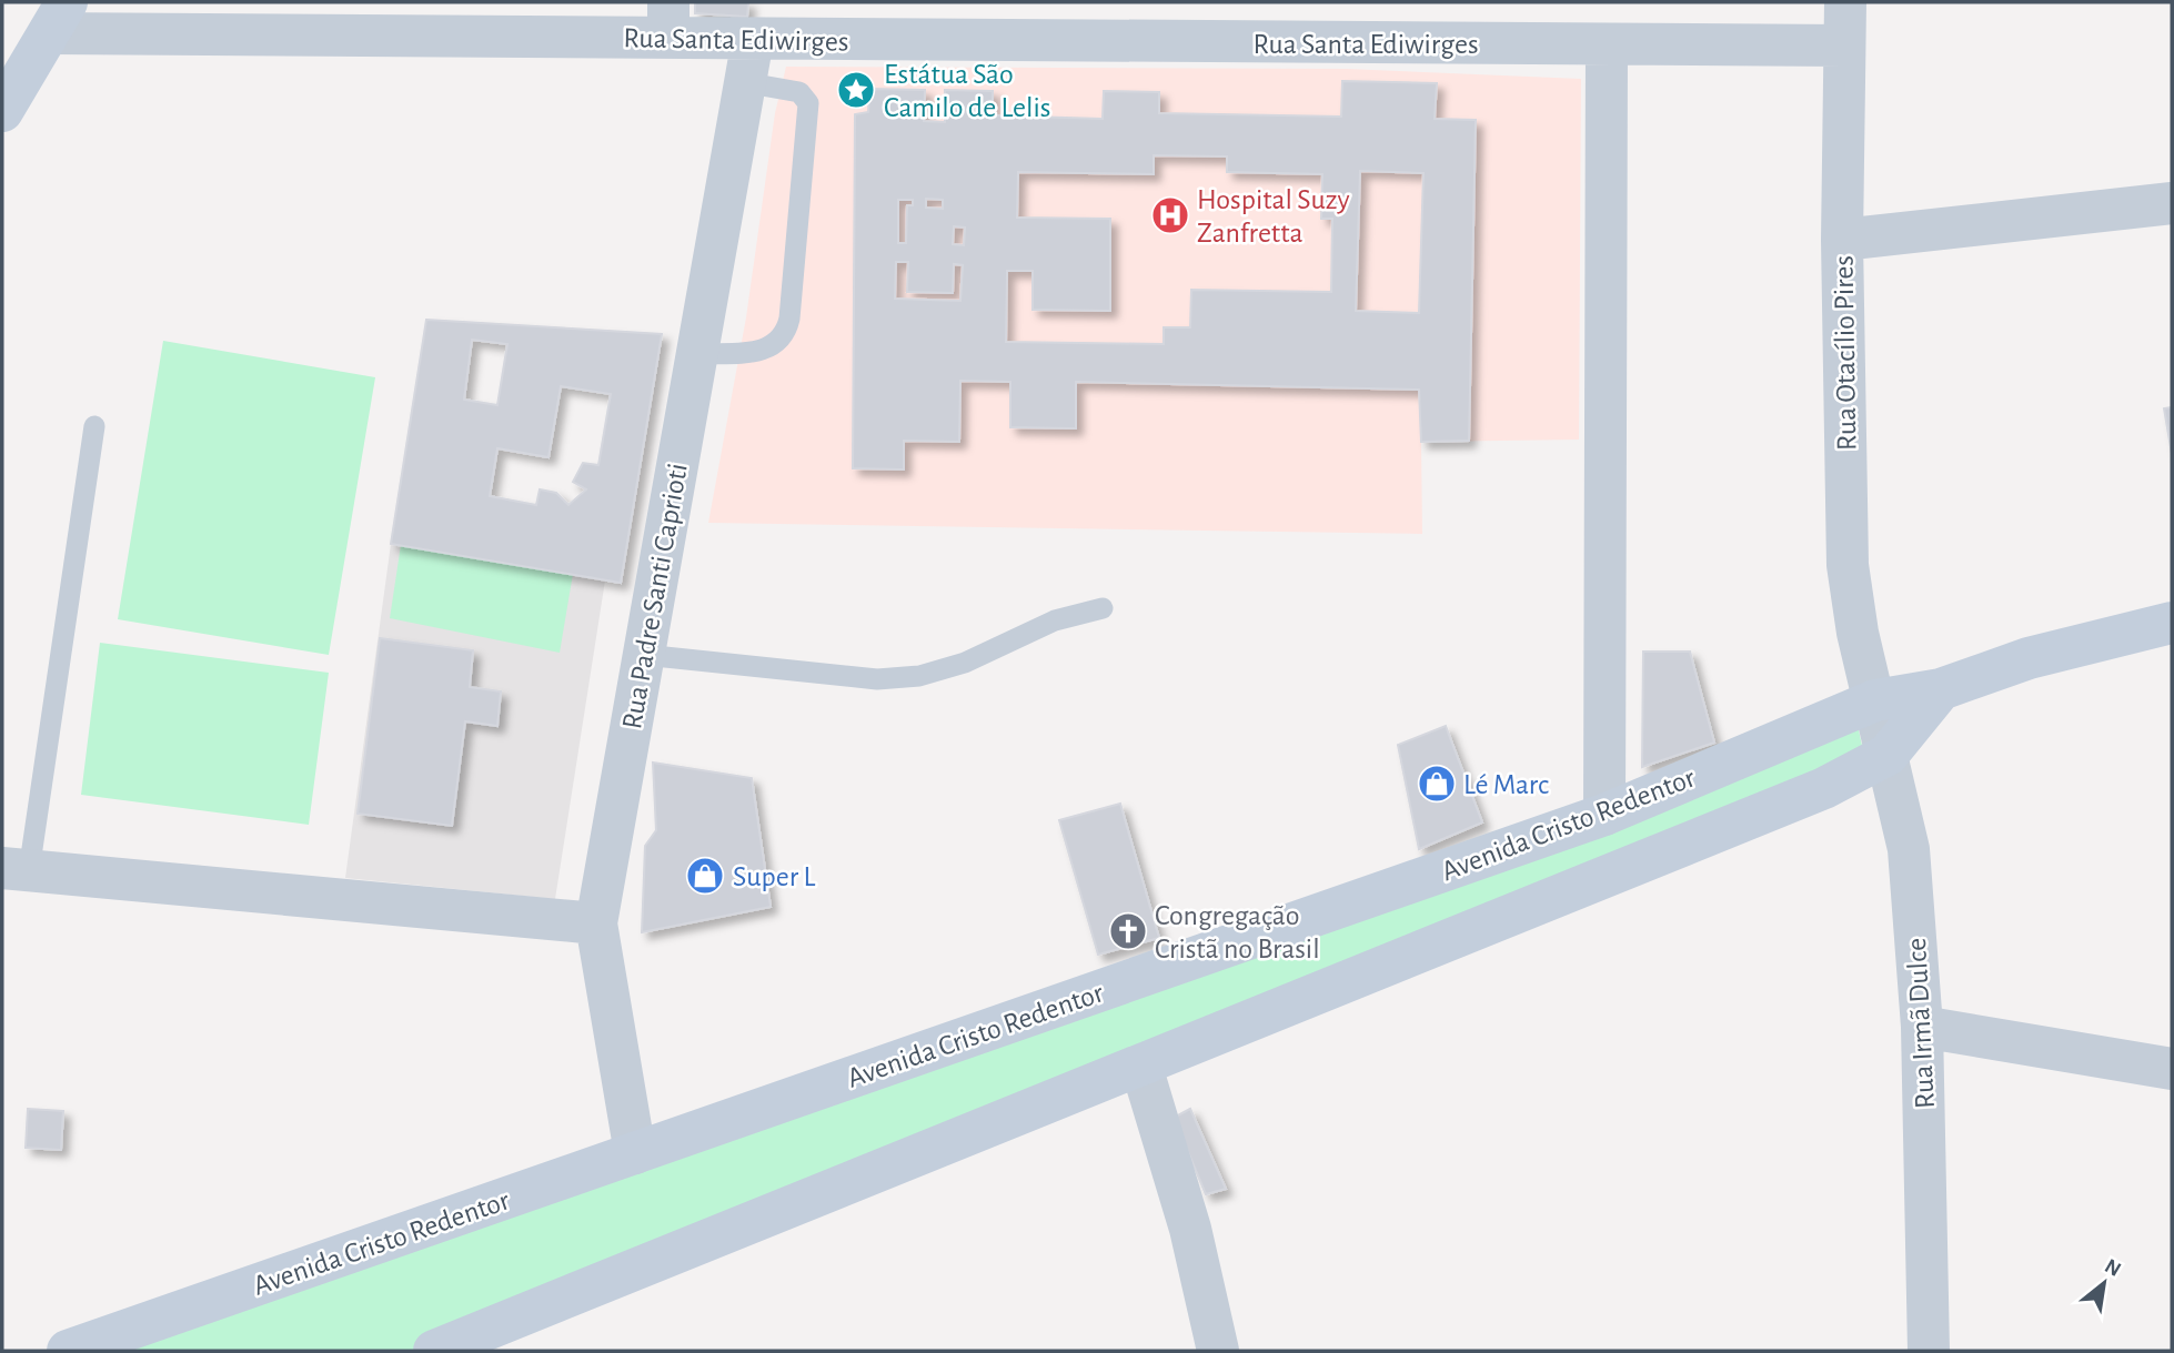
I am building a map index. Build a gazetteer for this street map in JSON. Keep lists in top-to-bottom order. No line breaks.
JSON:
{"streets":{"main road":["Avenida Cristo Redentor"],"street":["Rua Santa Ediwirges","Rua Otacílio Pires","Rua Padre Santi Caprioti","Rua Irmã Dulce"]},"crossings":[["Rua Santa Ediwirges","Rua Otacílio Pires"],["Rua Santa Ediwirges","Rua Padre Santi Caprioti"],["Rua Otacílio Pires","Avenida Cristo Redentor"],["Rua Otacílio Pires","Rua Irmã Dulce"],["Rua Padre Santi Caprioti","Avenida Cristo Redentor"],["Avenida Cristo Redentor","Rua Irmã Dulce"]],"places":{"place":["Estátua São Camilo de Lelis"],"hospital":["Hospital Suzy Zanfretta"],"shop":["Lé Marc","Super L"],"church":["Congregação Cristã no Brasil"]},"north":"top right"}
